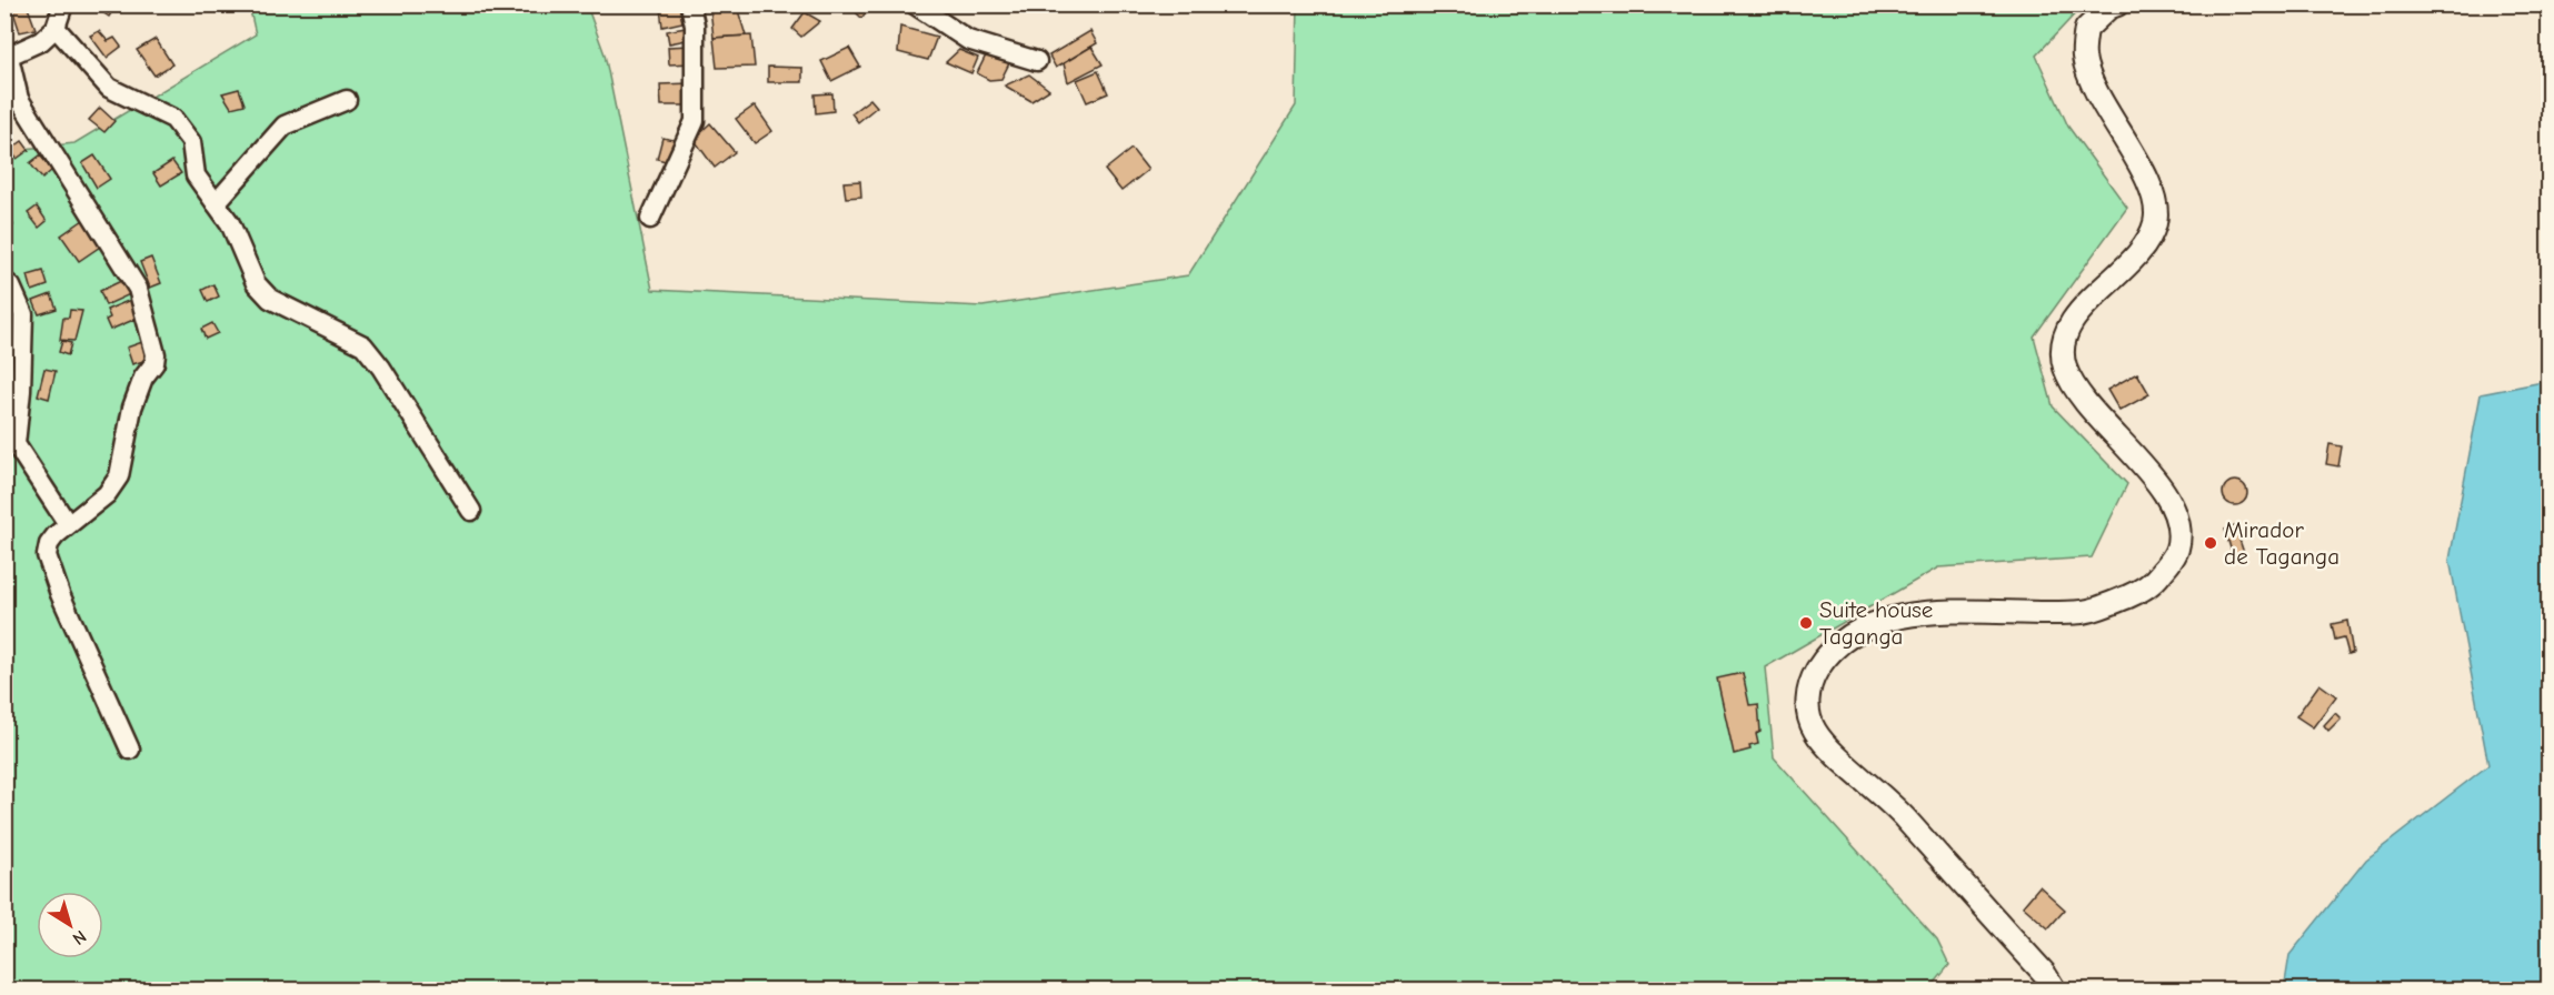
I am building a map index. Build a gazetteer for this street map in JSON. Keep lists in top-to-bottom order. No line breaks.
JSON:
{"places":["Mirador de Taganga","Suite house Taganga"],"north":"bottom right"}
